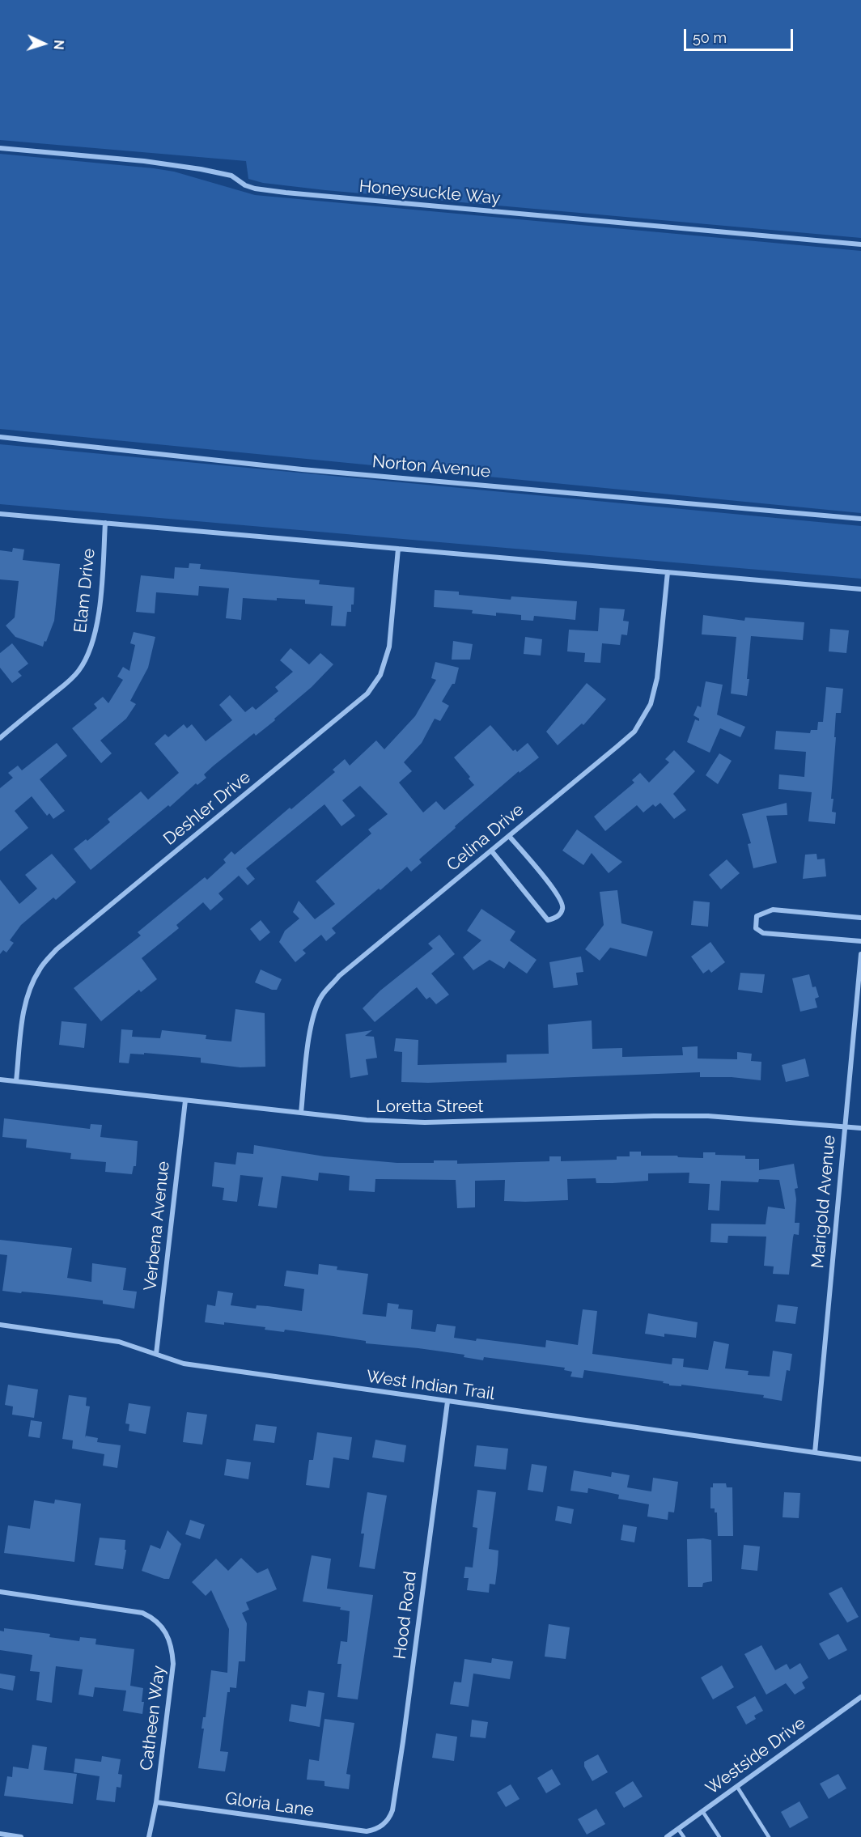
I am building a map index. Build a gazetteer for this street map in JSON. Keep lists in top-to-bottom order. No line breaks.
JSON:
{"streets":{"street":["Honeysuckle Way","Norton Avenue","Elam Drive","Deshler Drive","Celina Drive","Loretta Street","Marigold Avenue","Verbena Avenue","West Indian Trail","Hood Road","Catheen Way","Westside Drive","Gloria Lane"]},"crossings":[["Deshler Drive","Loretta Street"],["Celina Drive","Loretta Street"],["Loretta Street","Marigold Avenue"],["Loretta Street","Verbena Avenue"],["Marigold Avenue","West Indian Trail"],["Verbena Avenue","West Indian Trail"],["West Indian Trail","Hood Road"],["Hood Road","Gloria Lane"],["Catheen Way","Gloria Lane"]],"scale_bar":"50 m","north":"right"}
